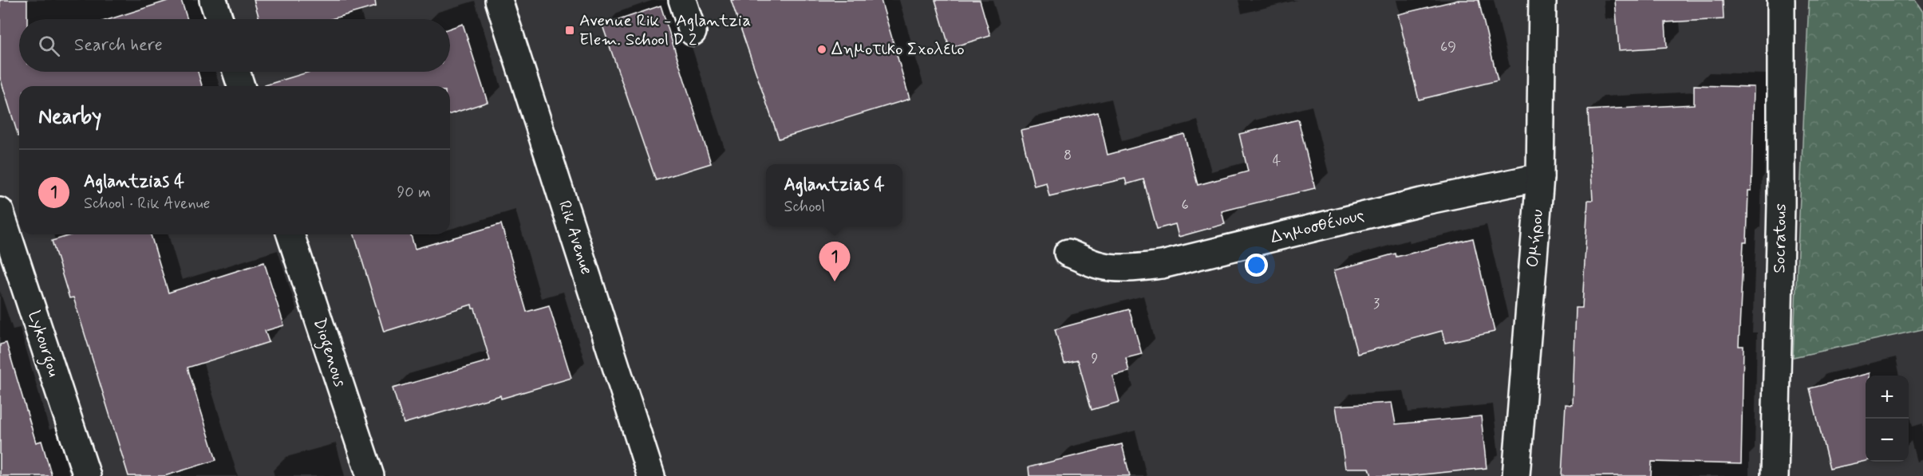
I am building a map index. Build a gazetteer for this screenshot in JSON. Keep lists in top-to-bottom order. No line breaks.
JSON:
{"streets":{"street":["Δημοσθένους","Rik Avenue","Ομήρου","Socratous","Lykourgou","Diogenous"]},"crossings":[["Δημοσθένους","Ομήρου"]],"places":{"transit":["Avenue Rik - Aglantzia Elem. School D 2"],"other":["Δημοτικο Σχολειο"]},"house_numbers":["69","8","4","6","3","9"],"page":{"search":"Search here","heading":"Nearby","list":[{"mark":"1","name":"Aglantzias 4","note":"School · Rik Avenue","value":"90 m"}],"popup":["Aglantzias 4","School"],"pins":"1","map_buttons":["+","−"]}}
